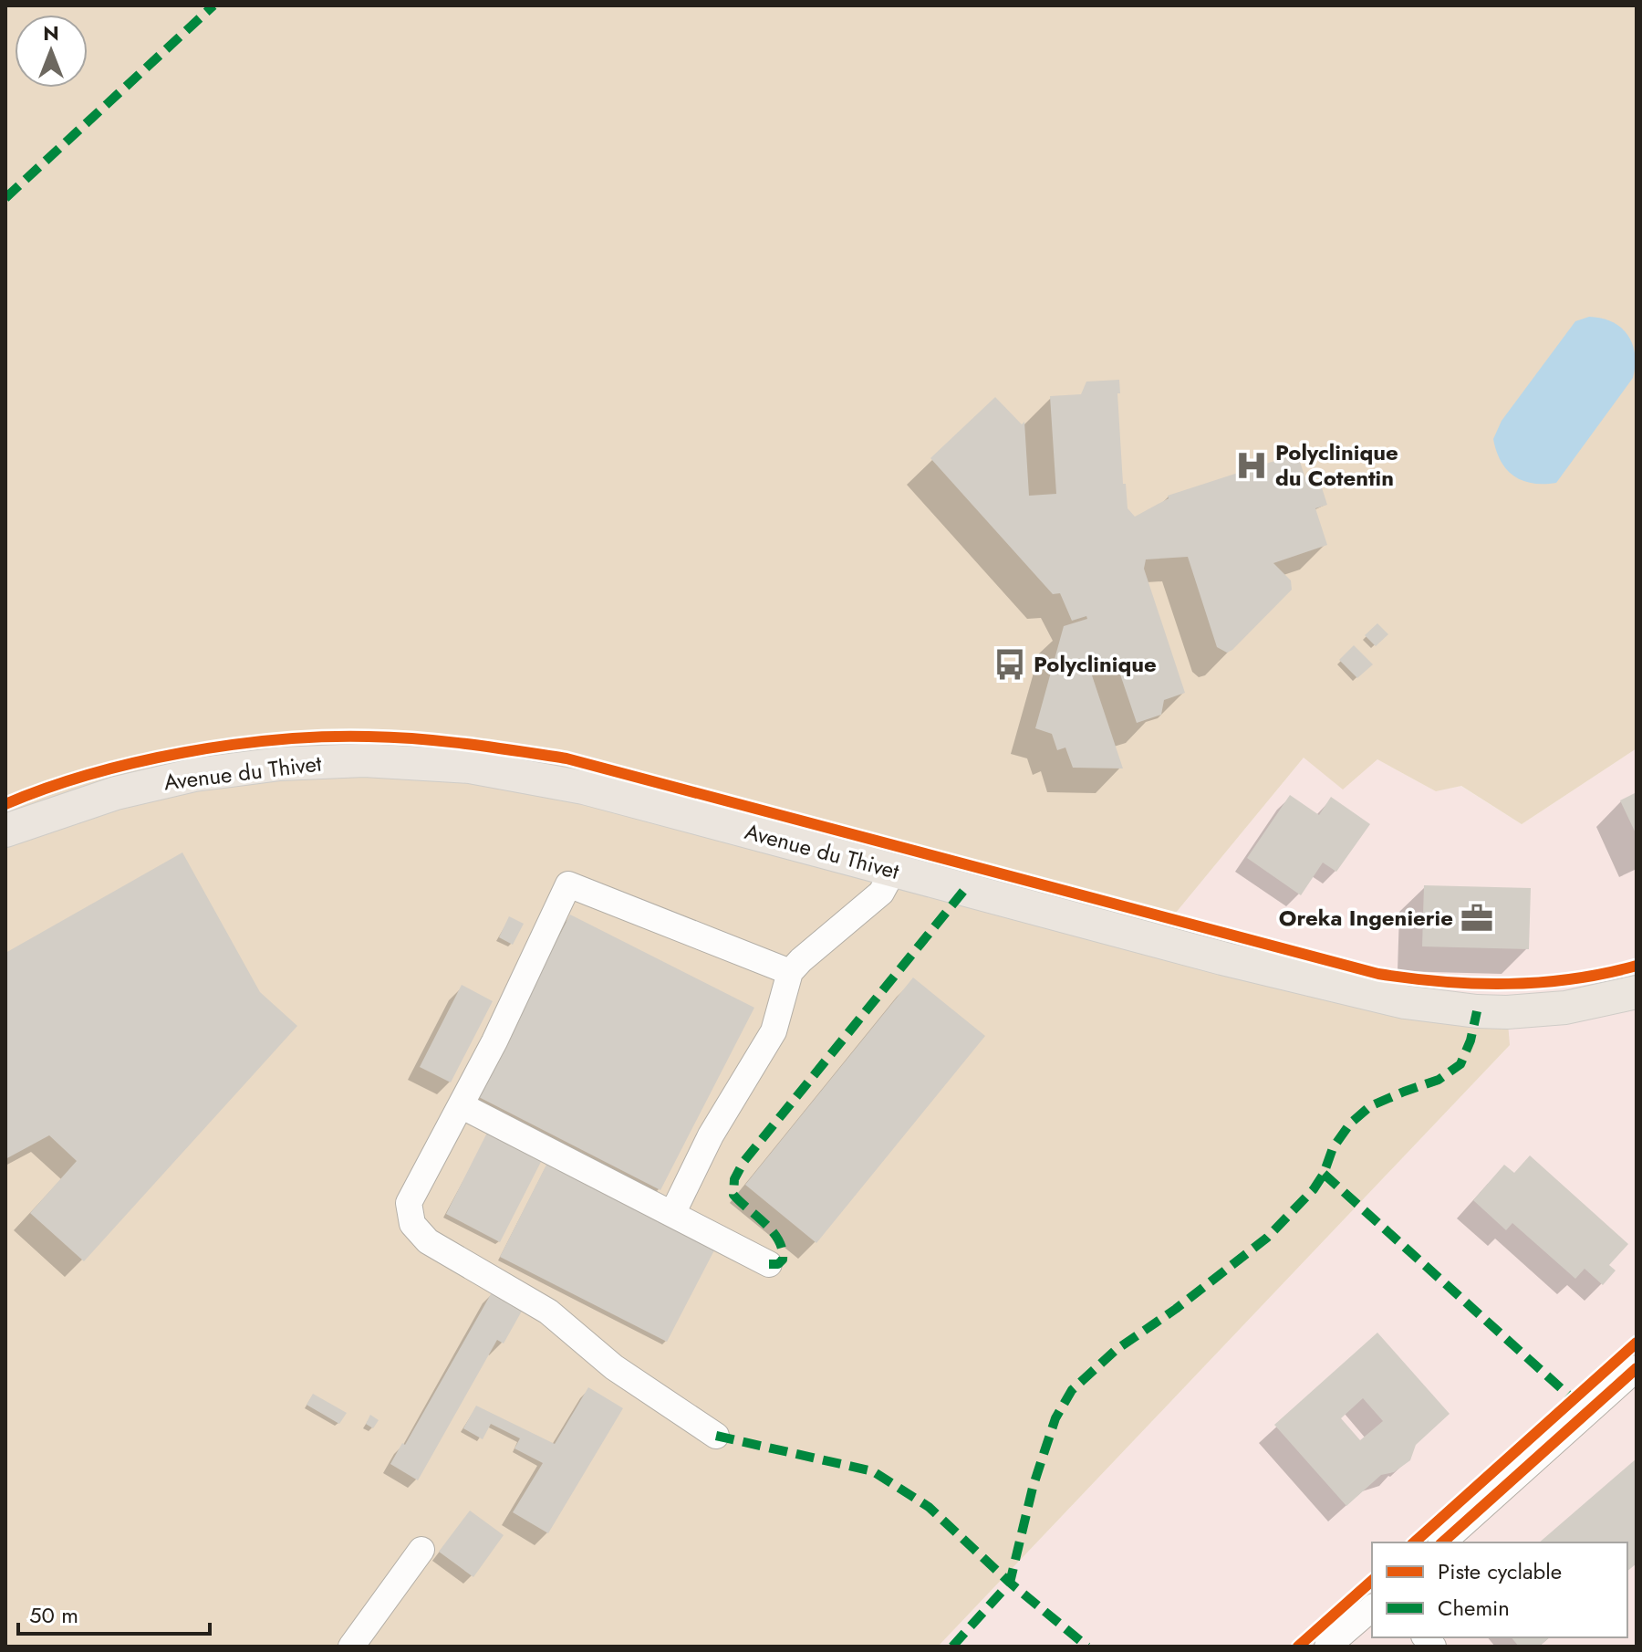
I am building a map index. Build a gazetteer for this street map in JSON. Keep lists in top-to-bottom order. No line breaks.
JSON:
{"streets":{"main road":["Avenue du Thivet"]},"places":{"hospital":["Polyclinique du Cotentin"],"bus stop":["Polyclinique"],"office":["Oreka Ingenierie"]},"legend":["Piste cyclable","Chemin"],"scale_bar":"50 m","north":"top"}
